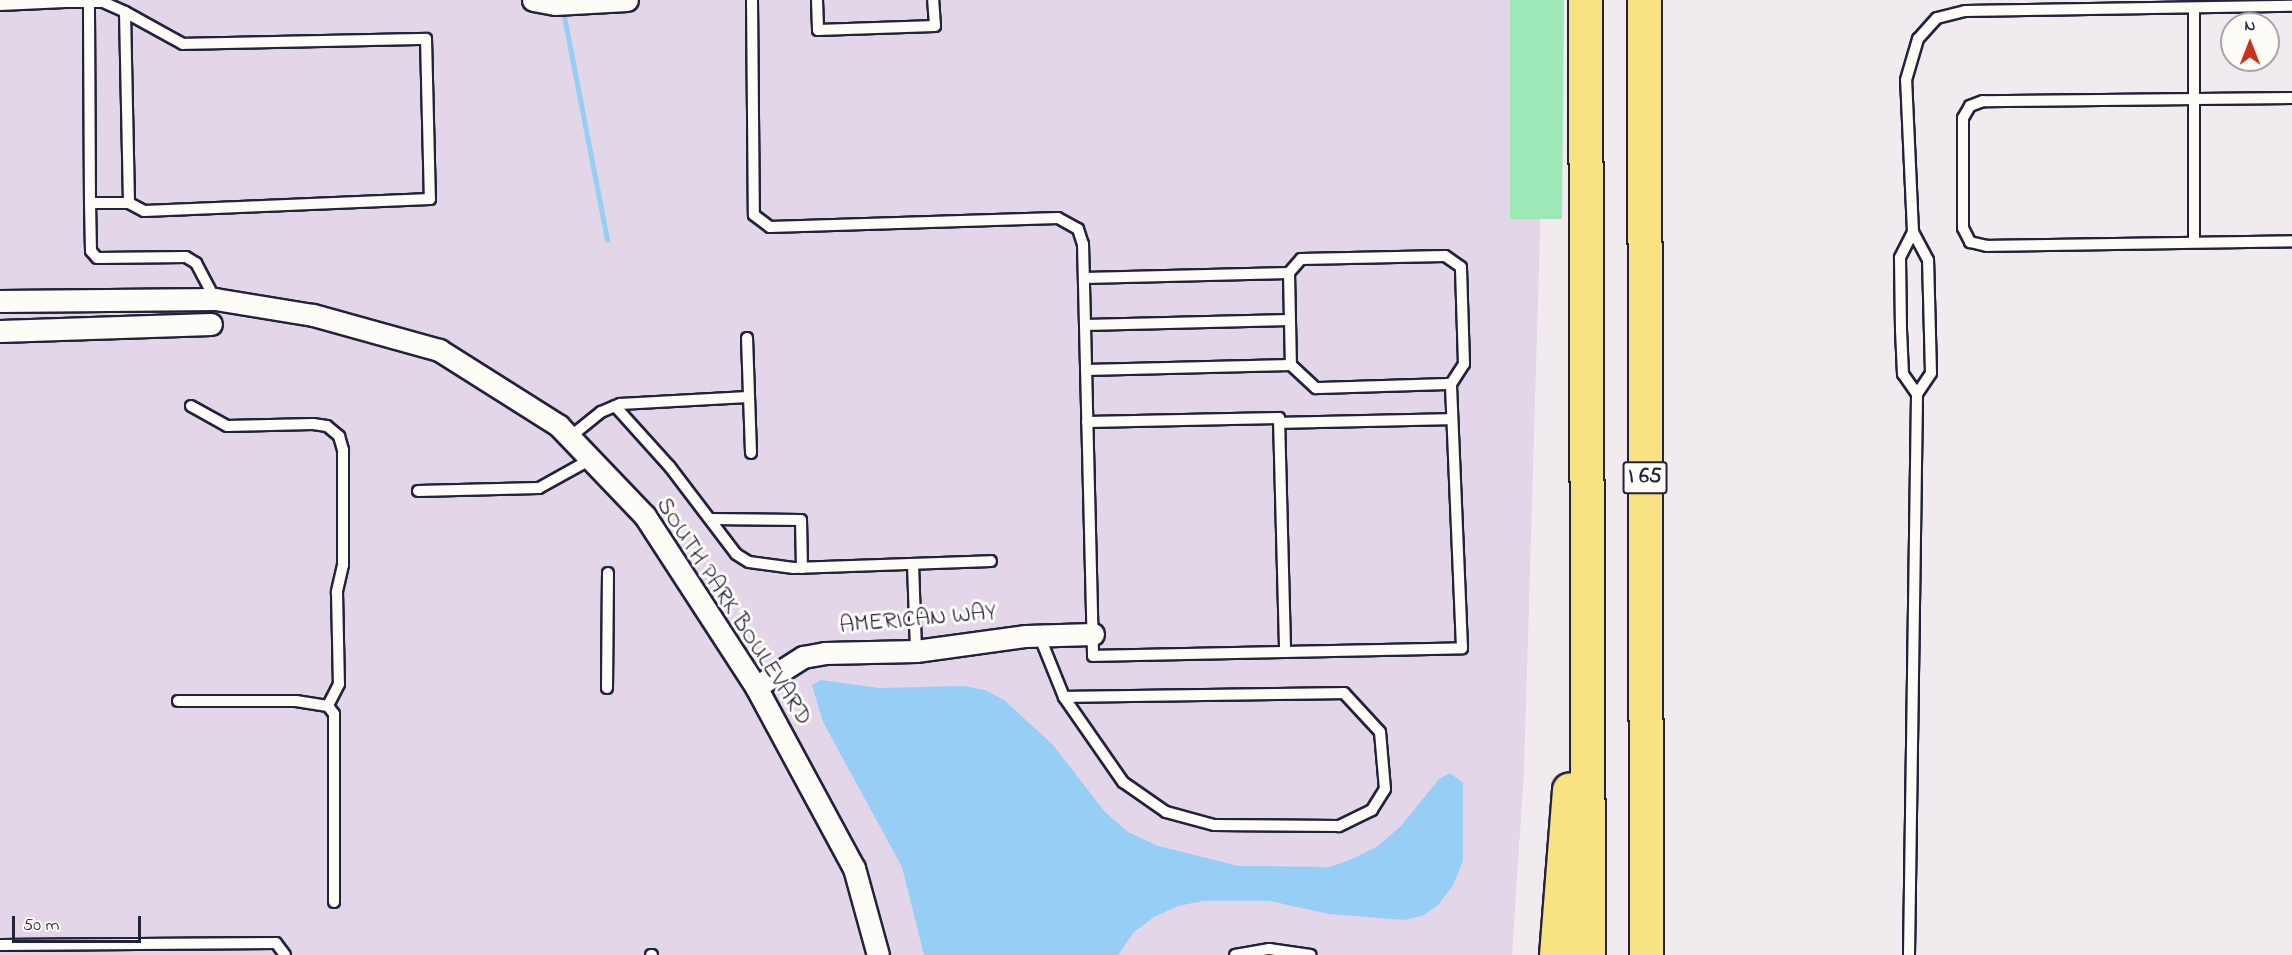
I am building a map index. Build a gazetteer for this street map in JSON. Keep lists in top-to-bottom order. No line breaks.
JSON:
{"streets":{"highway":["I 65"],"street":["SOUTH PARK BOULEVARD","AMERICAN WAY"]},"crossings":[["SOUTH PARK BOULEVARD","AMERICAN WAY"]],"scale_bar":"50 m","north":"top"}
